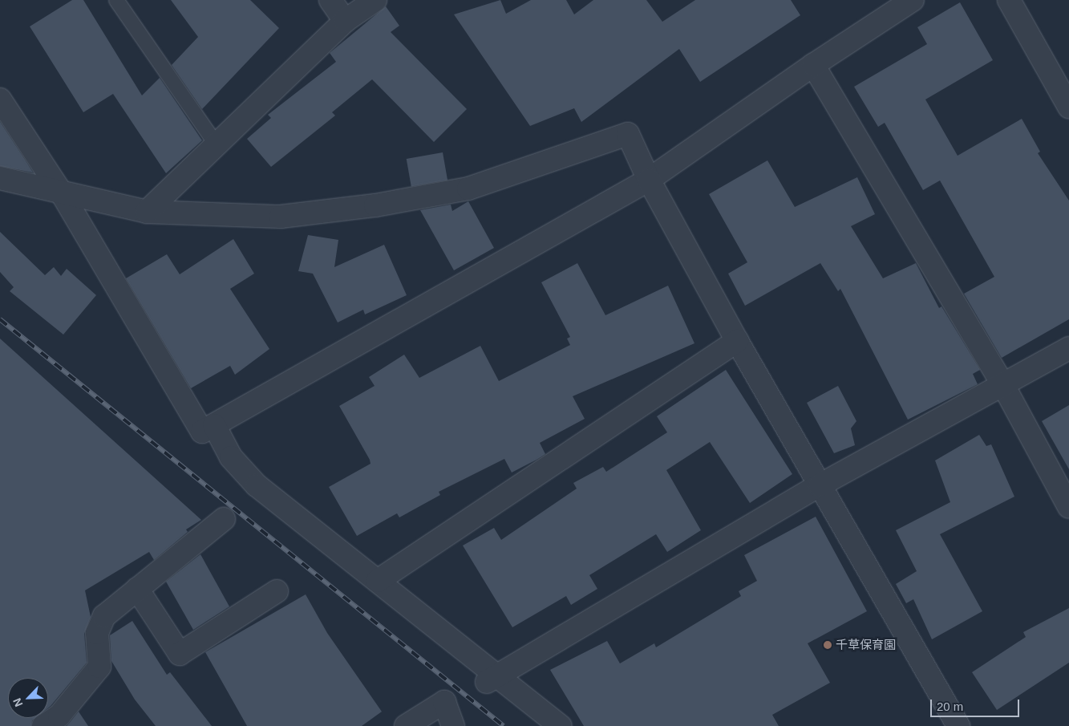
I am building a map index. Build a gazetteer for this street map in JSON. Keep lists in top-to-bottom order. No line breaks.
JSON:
{"places":["千草保育園"],"scale_bar":"20 m","north":"bottom left"}
